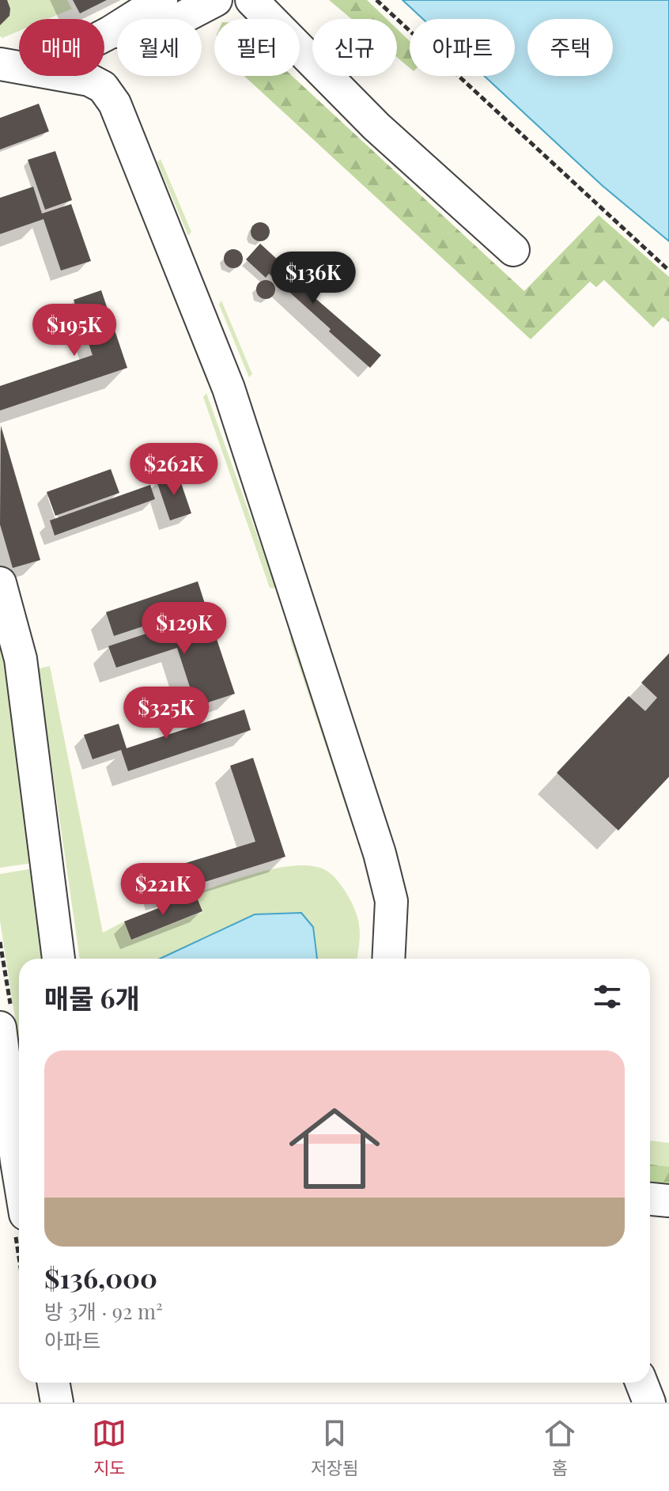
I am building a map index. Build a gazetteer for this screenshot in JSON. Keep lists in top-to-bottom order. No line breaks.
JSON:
{"page":{"chip":["매매","월세","필터","신규","아파트","주택"],"price":["$136K","$195K","$262K","$129K","$325K","$221K"],"heading":"매물 6개","list":[{"name":"$136,000","note":"방 3개 · 92 m² · 아파트"}],"tabs":["지도","저장됨","홈"]}}
